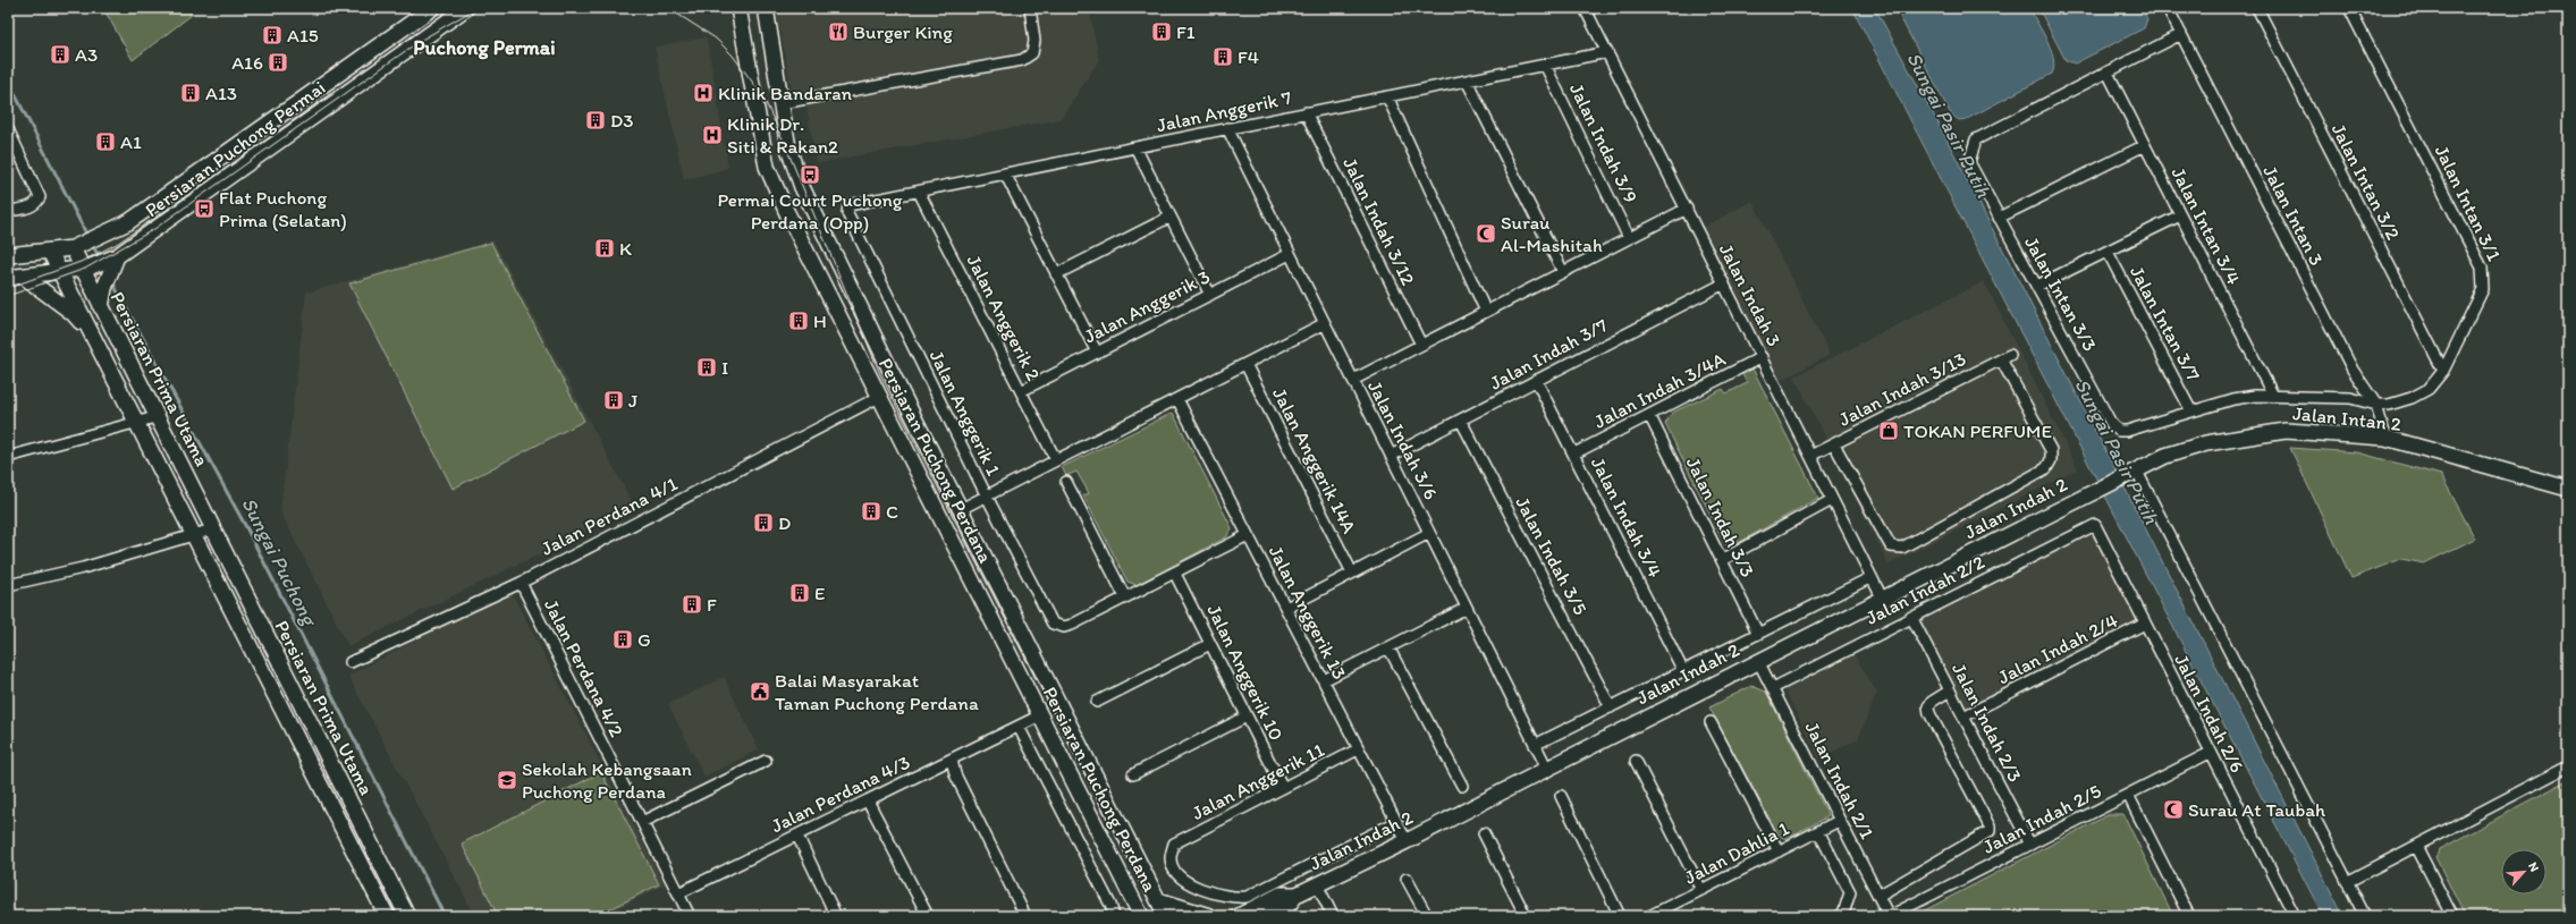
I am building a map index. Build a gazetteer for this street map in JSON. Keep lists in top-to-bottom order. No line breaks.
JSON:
{"streets":{"main road":["Persiaran Puchong Permai","Persiaran Prima Utama","Jalan Intan 2","Persiaran Puchong Perdana","Jalan Indah 2"],"street":["Jalan Anggerik 7","Jalan Indah 3/9","Jalan Intan 3/2","Jalan Intan 3/1","Jalan Intan 3","Jalan Indah 3/12","Jalan Intan 3/4","Jalan Intan 3/3","Jalan Indah 3","Jalan Anggerik 3","Jalan Anggerik 2","Jalan Intan 3/7","Jalan Indah 3/7","Jalan Indah 3/13","Jalan Indah 3/4A","Jalan Anggerik 1","Jalan Indah 3/6","Jalan Anggerik 14A","Jalan Perdana 4/1","Jalan Indah 3/4","Jalan Indah 3/3","Jalan Indah 3/5","Jalan Indah 2/2","Jalan Anggerik 13","Jalan Indah 2/4","Jalan Perdana 4/2","Jalan Anggerik 10","Jalan Indah 2/6","Jalan Indah 2/3","Jalan Indah 2/1","Jalan Anggerik 11","Jalan Perdana 4/3","Jalan Indah 2/5","Jalan Dahlia 1"]},"crossings":[["Jalan Anggerik 7","Jalan Indah 3/9"],["Jalan Anggerik 7","Jalan Indah 3/12"],["Jalan Anggerik 7","Jalan Indah 3"],["Jalan Anggerik 7","Jalan Anggerik 2"],["Jalan Anggerik 7","Jalan Anggerik 1"],["Jalan Anggerik 7","Jalan Indah 3/6"],["Persiaran Puchong Permai","Persiaran Prima Utama"],["Jalan Intan 3/2","Jalan Intan 3/1"],["Jalan Intan 3/1","Jalan Intan 3"],["Jalan Intan 3/1","Jalan Intan 3/3"],["Jalan Intan 3","Jalan Intan 3/3"],["Jalan Intan 3","Jalan Intan 2"],["Jalan Intan 3/4","Jalan Intan 3/3"],["Jalan Intan 3/3","Jalan Intan 3/7"],["Jalan Indah 3","Jalan Indah 3/7"],["Jalan Indah 3","Jalan Indah 3/13"],["Jalan Indah 3","Jalan Indah 3/4A"],["Jalan Indah 3","Jalan Indah 2"],["Jalan Anggerik 3","Jalan Anggerik 2"],["Jalan Anggerik 3","Jalan Indah 3/6"],["Jalan Indah 3/7","Jalan Indah 3/6"],["Jalan Indah 3/7","Jalan Indah 3/4"],["Jalan Indah 3/7","Jalan Indah 3/5"],["Jalan Indah 3/4A","Jalan Indah 3/4"],["Jalan Indah 3/4A","Jalan Indah 3/3"],["Jalan Intan 2","Jalan Indah 2"],["Jalan Indah 3/6","Jalan Indah 2"],["Persiaran Puchong Perdana","Jalan Perdana 4/1"],["Persiaran Puchong Perdana","Jalan Perdana 4/3"],["Jalan Indah 2","Jalan Anggerik 13"],["Jalan Indah 2","Jalan Indah 2/1"],["Jalan Perdana 4/1","Jalan Perdana 4/2"],["Jalan Indah 2/2","Jalan Indah 2/6"],["Jalan Indah 2/2","Jalan Indah 2/3"],["Jalan Indah 2/2","Jalan Indah 2/1"],["Jalan Anggerik 13","Jalan Anggerik 11"],["Jalan Indah 2/4","Jalan Indah 2/6"],["Jalan Indah 2/4","Jalan Indah 2/3"],["Jalan Perdana 4/2","Jalan Perdana 4/3"],["Jalan Anggerik 10","Jalan Anggerik 11"],["Jalan Indah 2/6","Jalan Indah 2/5"],["Jalan Indah 2/3","Jalan Indah 2/5"],["Jalan Indah 2/1","Jalan Indah 2/5"],["Jalan Indah 2/1","Jalan Dahlia 1"]],"districts":["Puchong Permai"],"water":["Sungai Pasir Putih","Sungai Puchong"],"places":{"restaurant":["Burger King"],"building":["F1","A15","A3","F4","A16","A13","D3","A1","K","H","I","J","C","D","E","F","G"],"hospital":["Klinik Bandaran","Klinik Dr. Siti & Rakan2"],"bus stop":["Permai Court Puchong Perdana (Opp)","Flat Puchong Prima (Selatan)"],"mosque":["Surau Al-Mashitah","Surau At Taubah"],"shop":["TOKAN PERFUME"],"public building":["Balai Masyarakat Taman Puchong Perdana"],"school or university":["Sekolah Kebangsaan Puchong Perdana"]},"north":"top right"}
